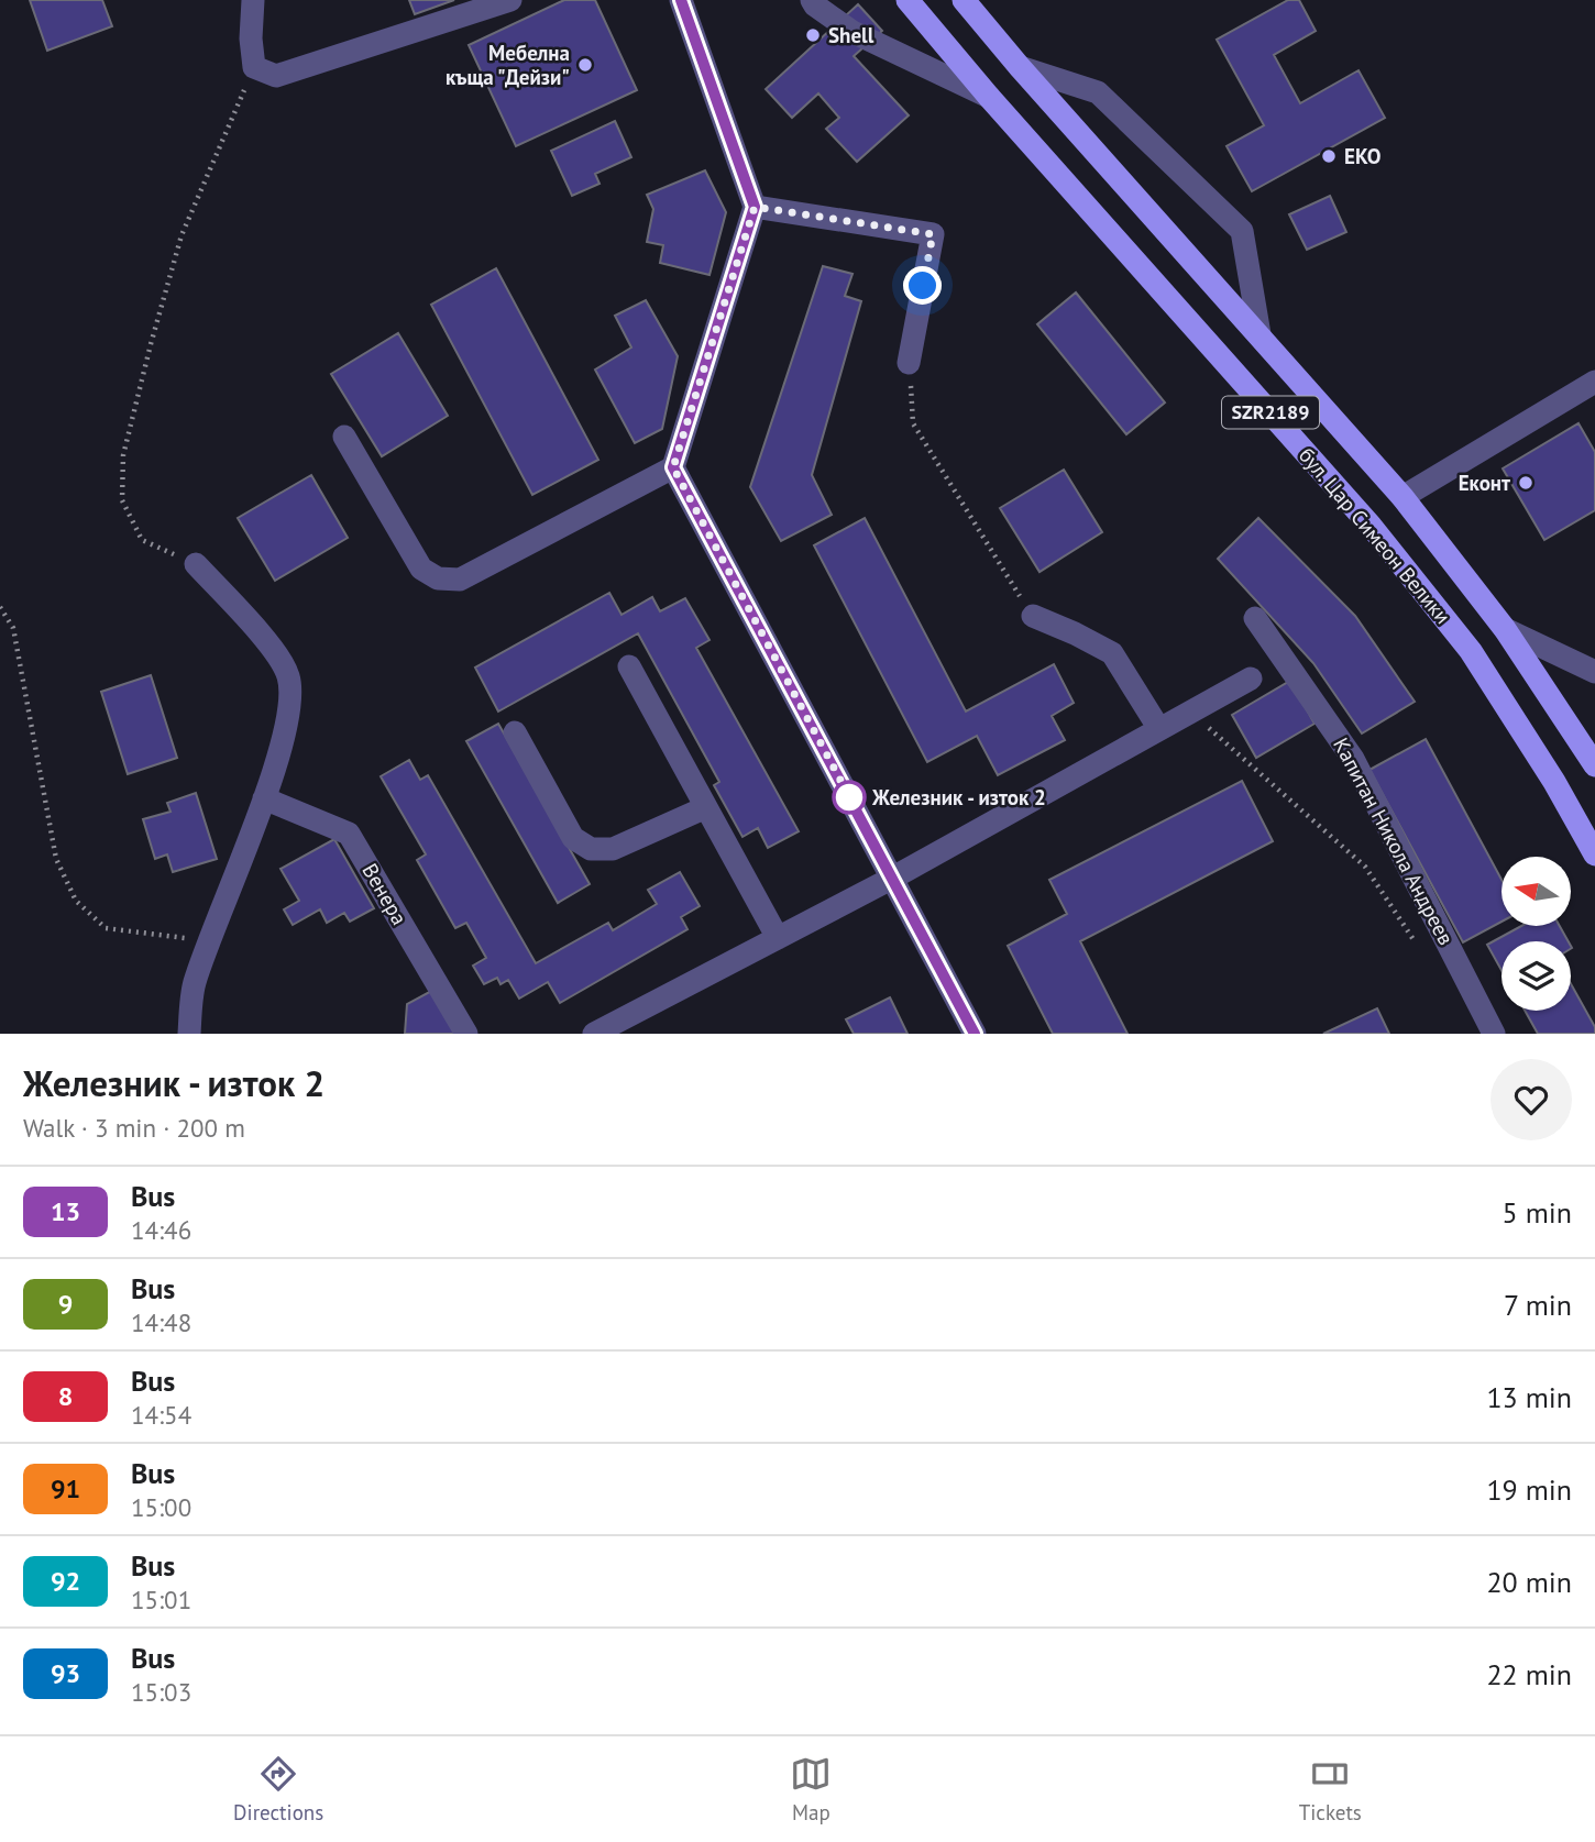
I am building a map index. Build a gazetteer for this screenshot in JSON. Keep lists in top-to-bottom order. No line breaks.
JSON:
{"streets":{"main road":["SZR2189","бул. Цар Симеон Велики"],"street":["Капитан Никола Андреев","Венера"]},"places":["Shell","Мебелна къща \"Дейзи\"","EKO","Еконт","Железник - изток 2"],"lines":["bus line 13"],"north":"left","page":{"heading":["Железник - изток 2","Walk · 3 min · 200 m"],"list":[{"mark":"13","name":"Bus","note":"14:46","value":"5 min"},{"mark":"9","name":"Bus","note":"14:48","value":"7 min"},{"mark":"8","name":"Bus","note":"14:54","value":"13 min"},{"mark":"91","name":"Bus","note":"15:00","value":"19 min"},{"mark":"92","name":"Bus","note":"15:01","value":"20 min"},{"mark":"93","name":"Bus","note":"15:03","value":"22 min"}],"tabs":["Directions","Map","Tickets"]}}
